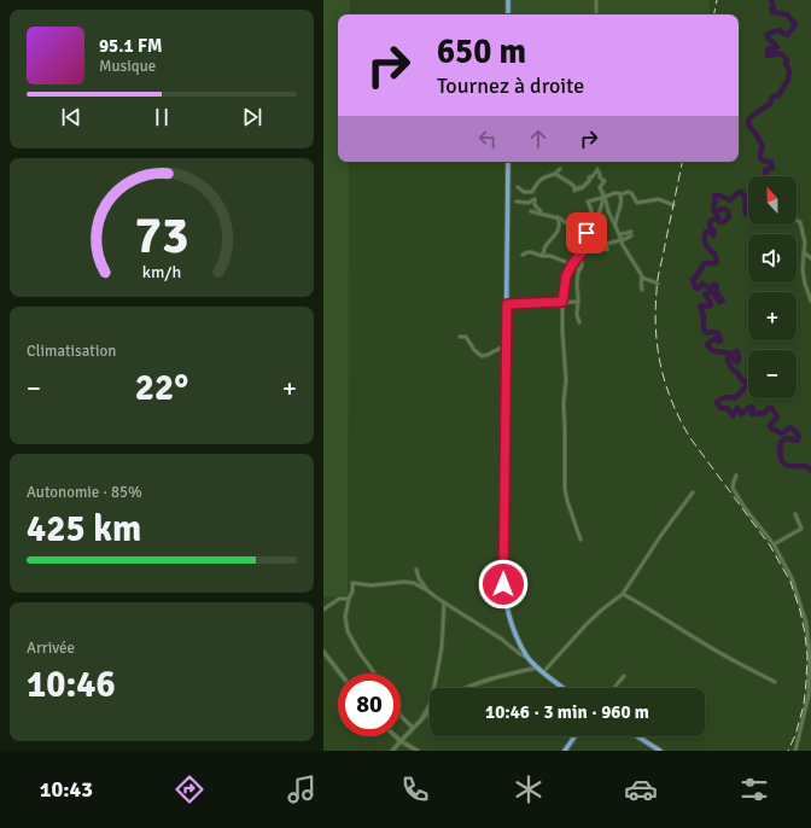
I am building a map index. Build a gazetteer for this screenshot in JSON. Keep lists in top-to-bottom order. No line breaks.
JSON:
{"north":"top","page":{"turn":["650 m","Tournez à droite"],"song":["95.1 FM","Musique"],"map_buttons":["+","−"],"tile":["Climatisation",["Autonomie · 85%","425 km"],["Arrivée","10:46"]],"heat":["−","22°","+"],"limit":"80","trip":"10:46 · 3 min · 960 m","tabs":"10:43","gauge":["73","km/h"]}}
